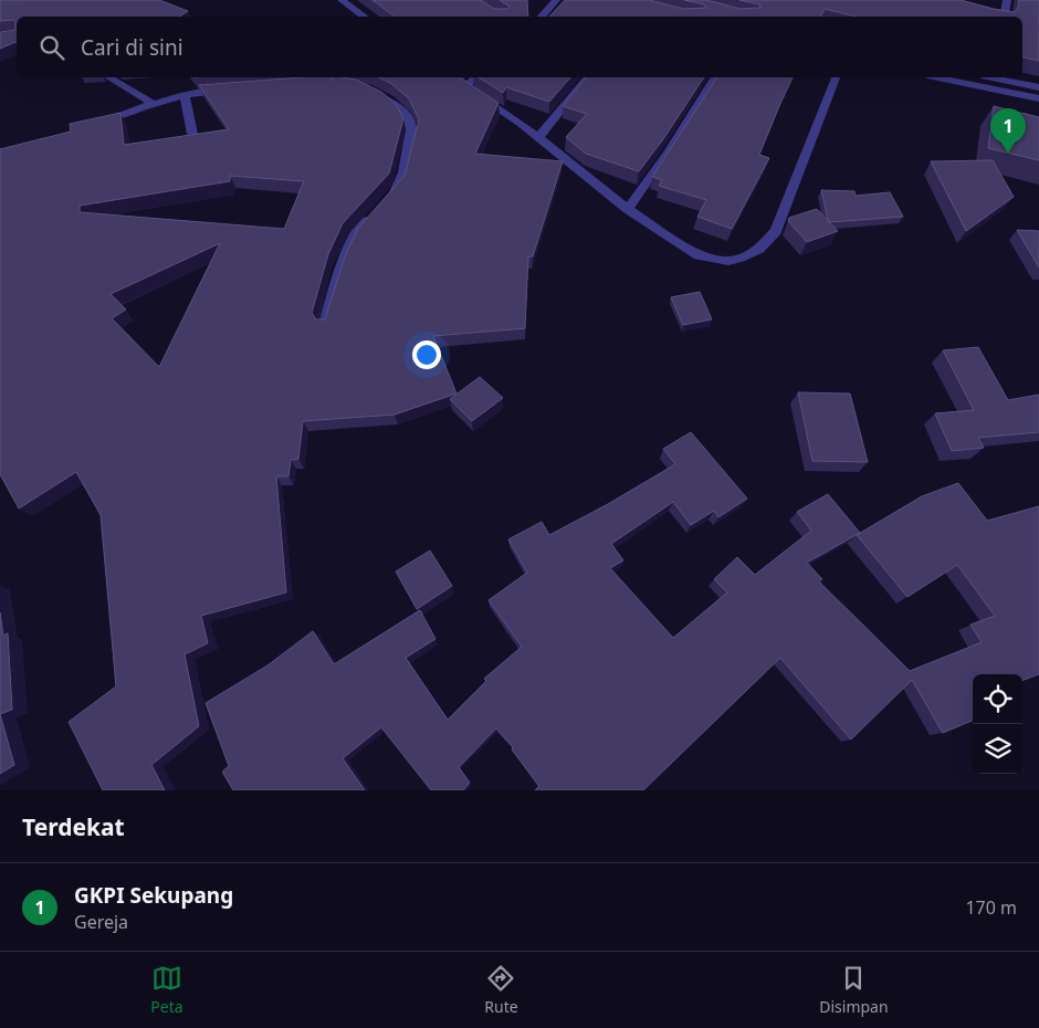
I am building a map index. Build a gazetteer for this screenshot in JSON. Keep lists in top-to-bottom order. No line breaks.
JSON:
{"page":{"search":"Cari di sini","pins":"1","heading":"Terdekat","list":[{"mark":"1","name":"GKPI Sekupang","note":"Gereja","value":"170 m"}],"nav":["Peta","Rute","Disimpan"]}}
